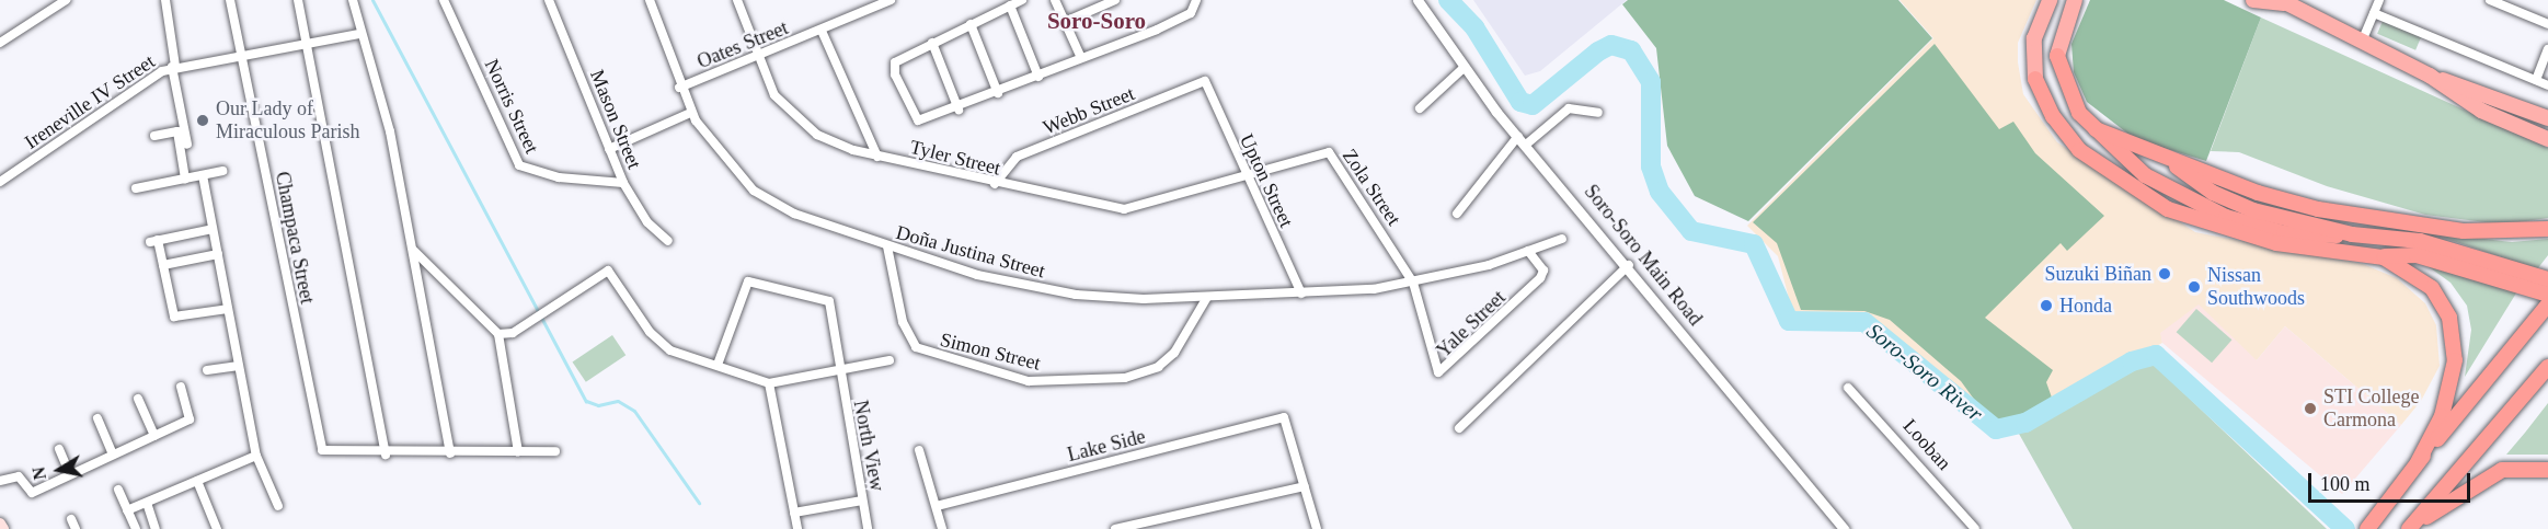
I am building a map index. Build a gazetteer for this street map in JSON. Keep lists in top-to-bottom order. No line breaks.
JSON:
{"streets":{"street":["Oates Street","Ireneville IV Street","Norris Street","Webb Street","Mason Street","Tyler Street","Upton Street","Zola Street","Champaca Street","Doña Justina Street","Soro-Soro Main Road","Yale Street","Simon Street","Looban","North View","Lake Side"]},"crossings":[["Oates Street","Tyler Street"],["Oates Street","Doña Justina Street"],["Ireneville IV Street","Champaca Street"],["Norris Street","Mason Street"],["Webb Street","Tyler Street"],["Webb Street","Upton Street"],["Tyler Street","Upton Street"],["Tyler Street","Zola Street"],["Upton Street","Zola Street"],["Upton Street","Doña Justina Street"],["Zola Street","Doña Justina Street"],["Zola Street","Yale Street"],["Doña Justina Street","Yale Street"],["Doña Justina Street","Simon Street"]],"districts":["Soro-Soro"],"water":["Soro-Soro River"],"places":["Our Lady of Miraculous Parish","Suzuki Biñan","Nissan Southwoods","Honda","STI College Carmona"],"scale_bar":"100 m","north":"left"}
